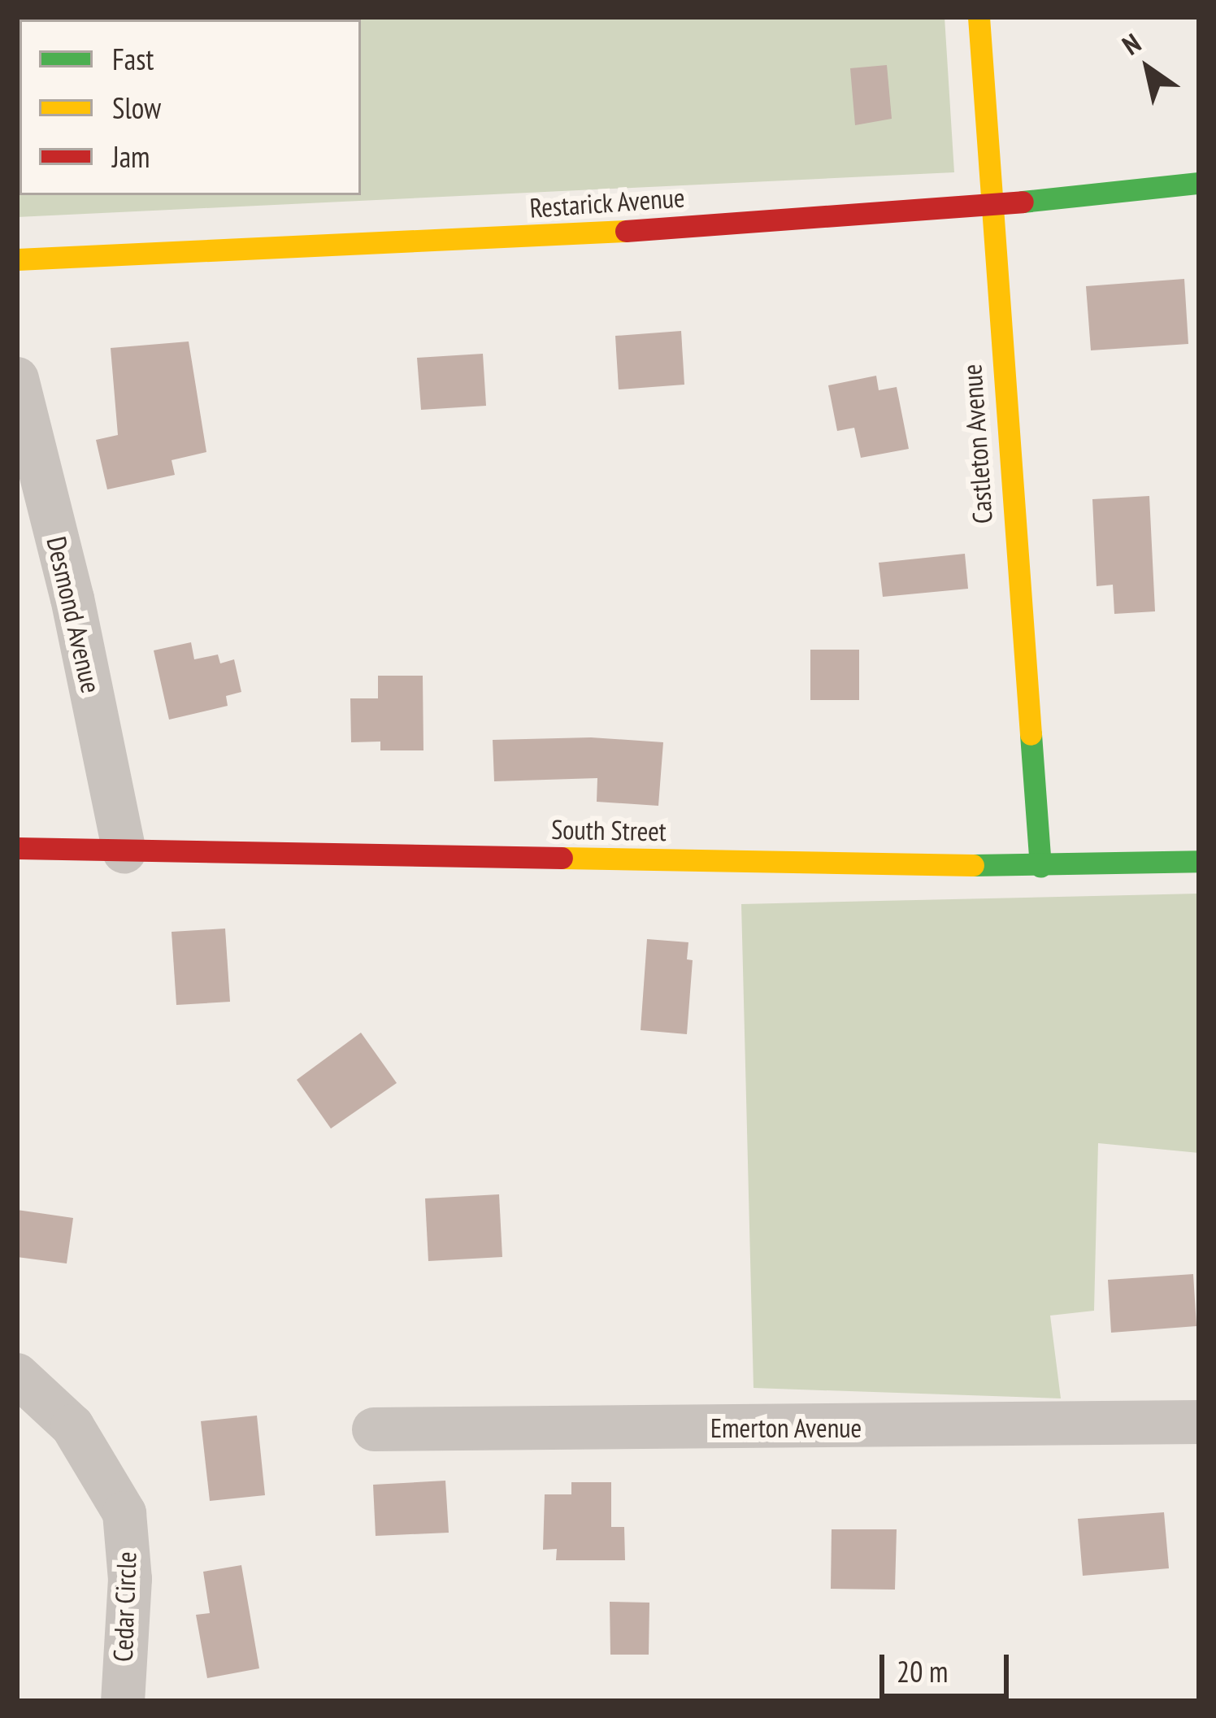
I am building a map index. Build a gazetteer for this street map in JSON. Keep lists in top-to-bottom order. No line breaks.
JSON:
{"streets":{"street":["Restarick Avenue","Castleton Avenue","Desmond Avenue","South Street","Emerton Avenue","Cedar Circle"]},"crossings":[["Restarick Avenue","Castleton Avenue"],["Castleton Avenue","South Street"],["Desmond Avenue","South Street"]],"legend":["Fast","Slow","Jam"],"scale_bar":"20 m","north":"top left"}
